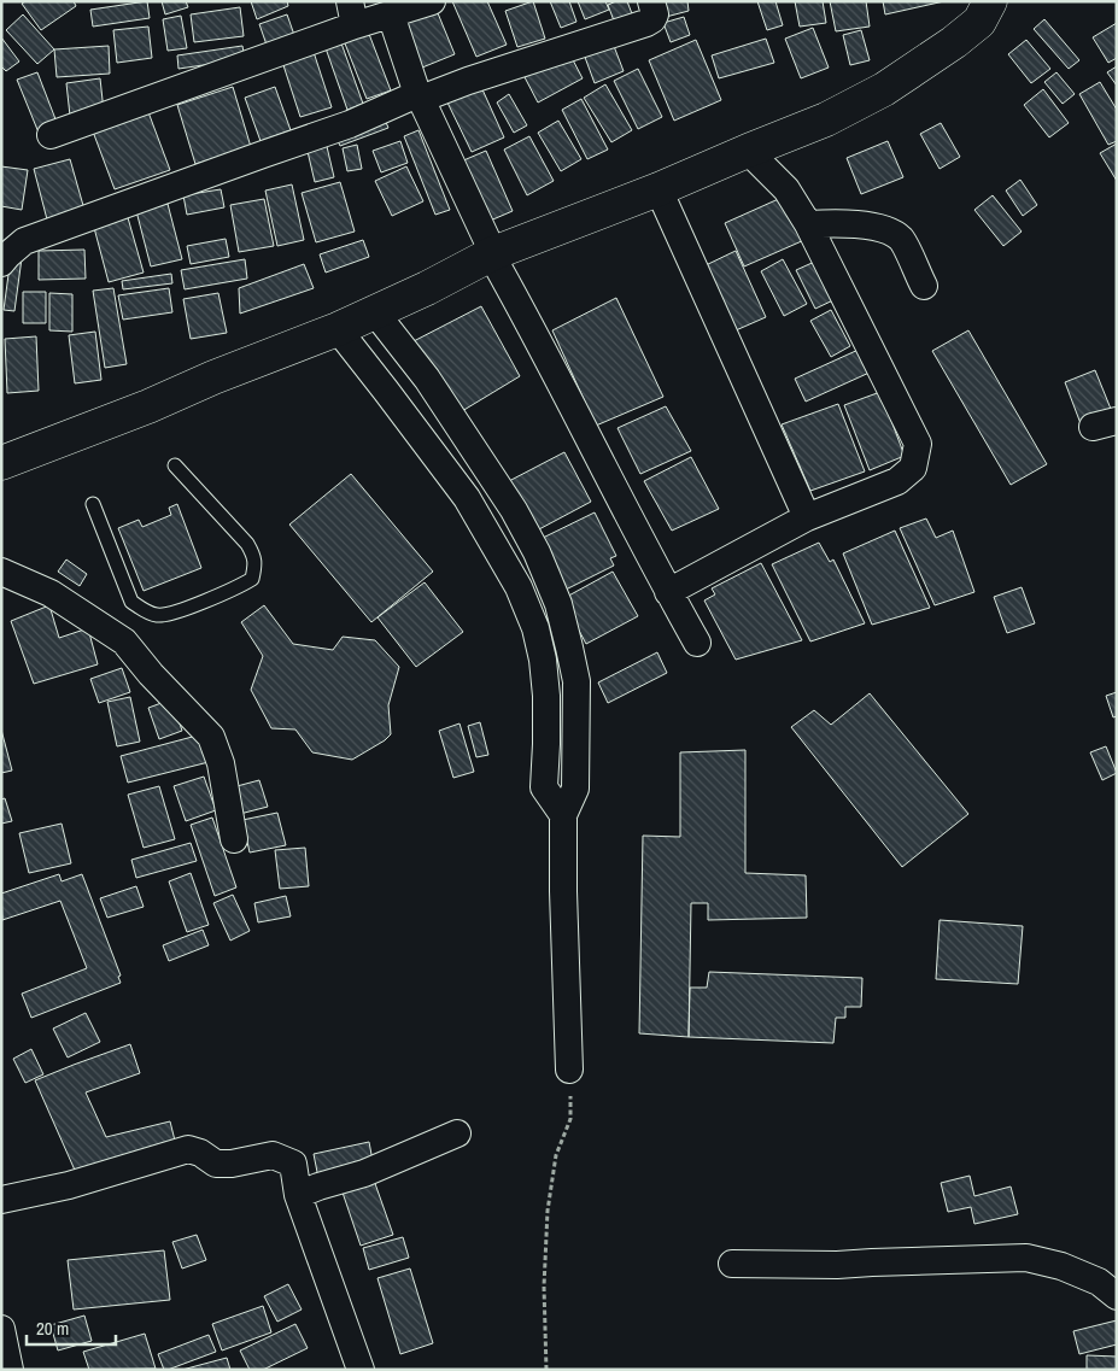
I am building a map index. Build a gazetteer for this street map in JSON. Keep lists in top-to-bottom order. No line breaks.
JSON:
{"scale_bar":"20 m"}
